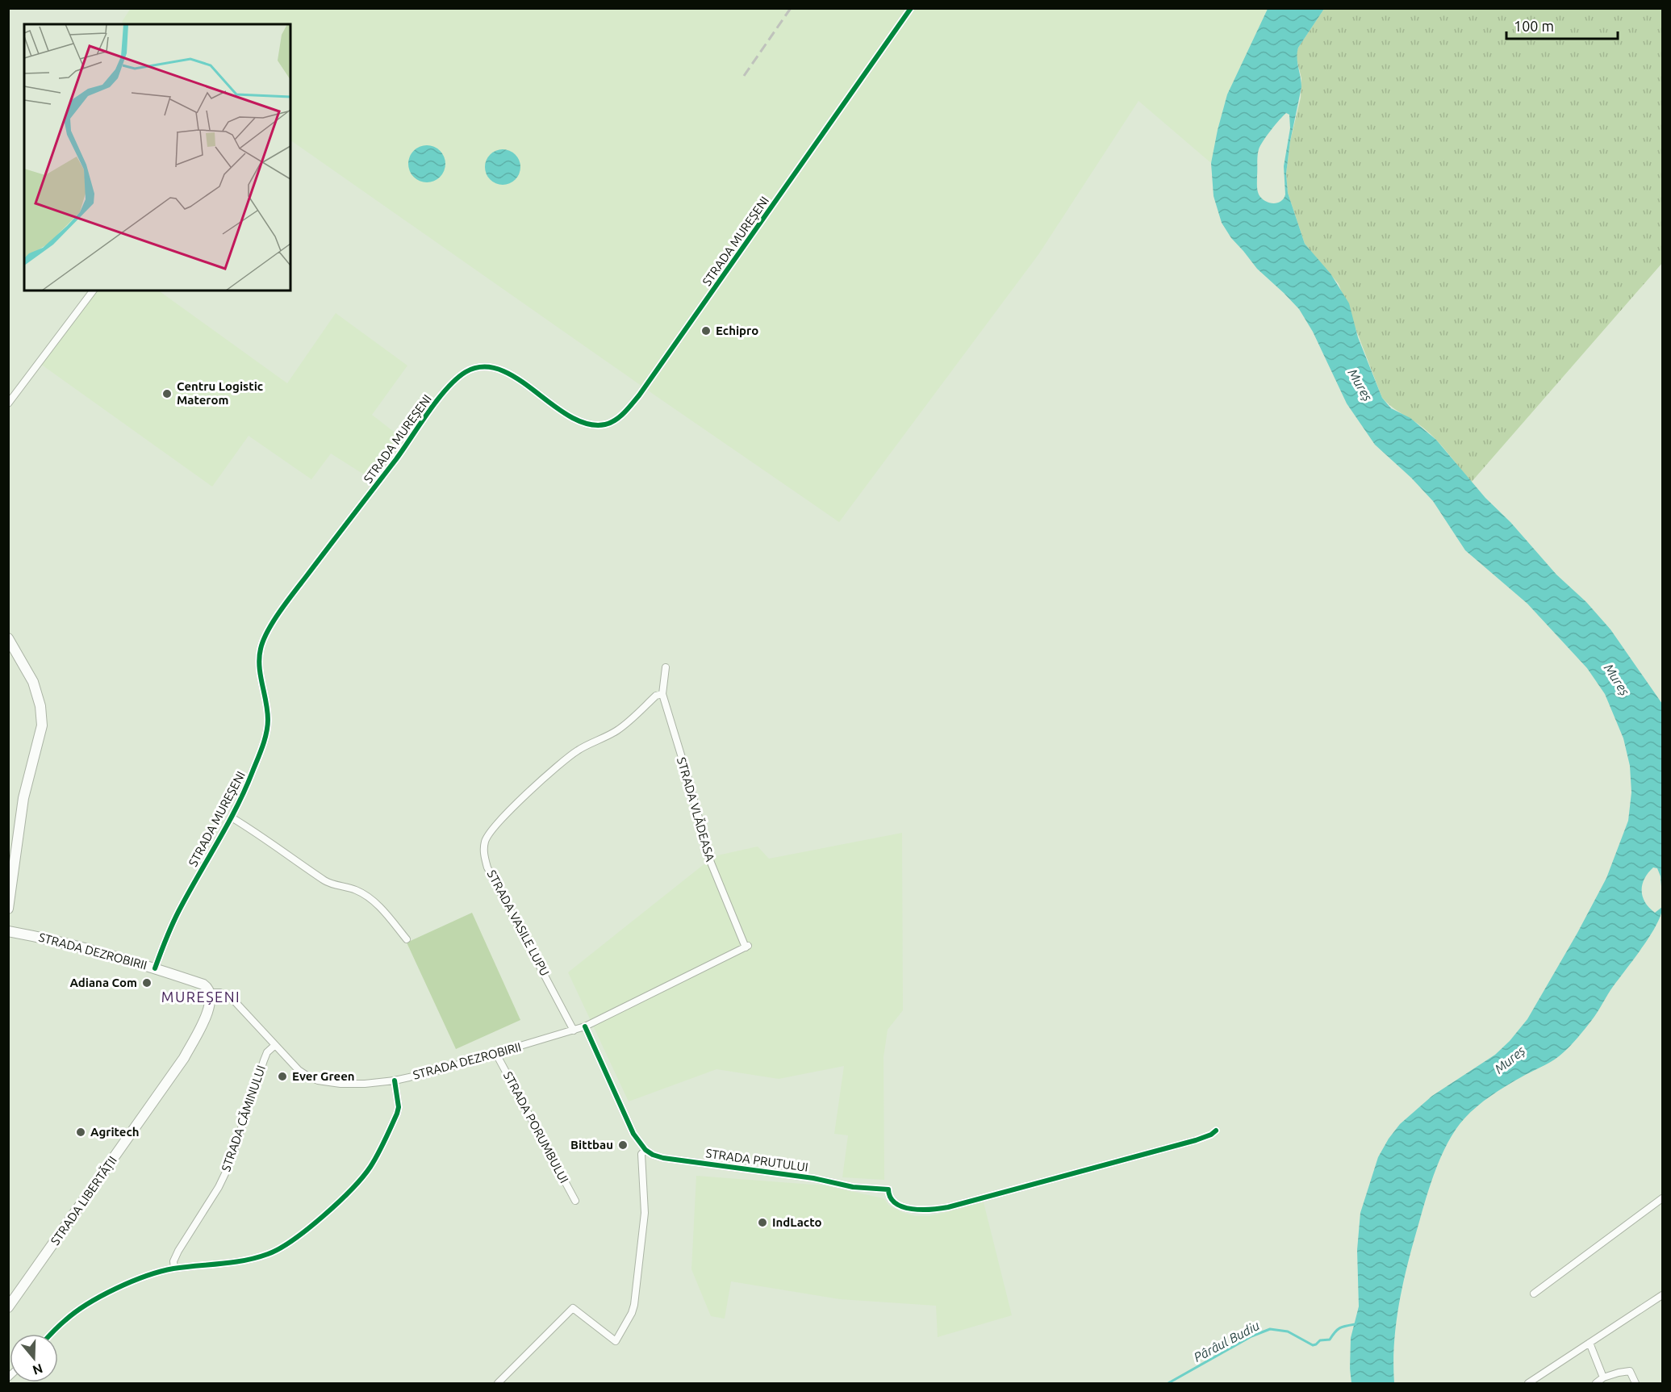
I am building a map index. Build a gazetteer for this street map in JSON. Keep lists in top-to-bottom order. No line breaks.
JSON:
{"streets":{"main road":["STRADA DEZROBIRII","STRADA LIBERTĂȚII"],"street":["STRADA MUREȘENI","STRADA VLĂDEASA","STRADA VASILE LUPU","STRADA CĂMINULUI","STRADA PORUMBULUI","STRADA PRUTULUI"]},"crossings":[["STRADA MUREȘENI","STRADA DEZROBIRII"],["STRADA VLĂDEASA","STRADA VASILE LUPU"],["STRADA VLĂDEASA","STRADA DEZROBIRII"],["STRADA VASILE LUPU","STRADA DEZROBIRII"],["STRADA DEZROBIRII","STRADA CĂMINULUI"],["STRADA DEZROBIRII","STRADA PORUMBULUI"],["STRADA DEZROBIRII","STRADA LIBERTĂȚII"]],"districts":["MUREȘENI"],"water":["Mureș","Pârâul Budiu"],"places":["Echipro","Centru Logistic Materom","Adiana Com","Ever Green","Agritech","Bittbau","IndLacto"],"scale_bar":"100 m","north":"bottom"}
